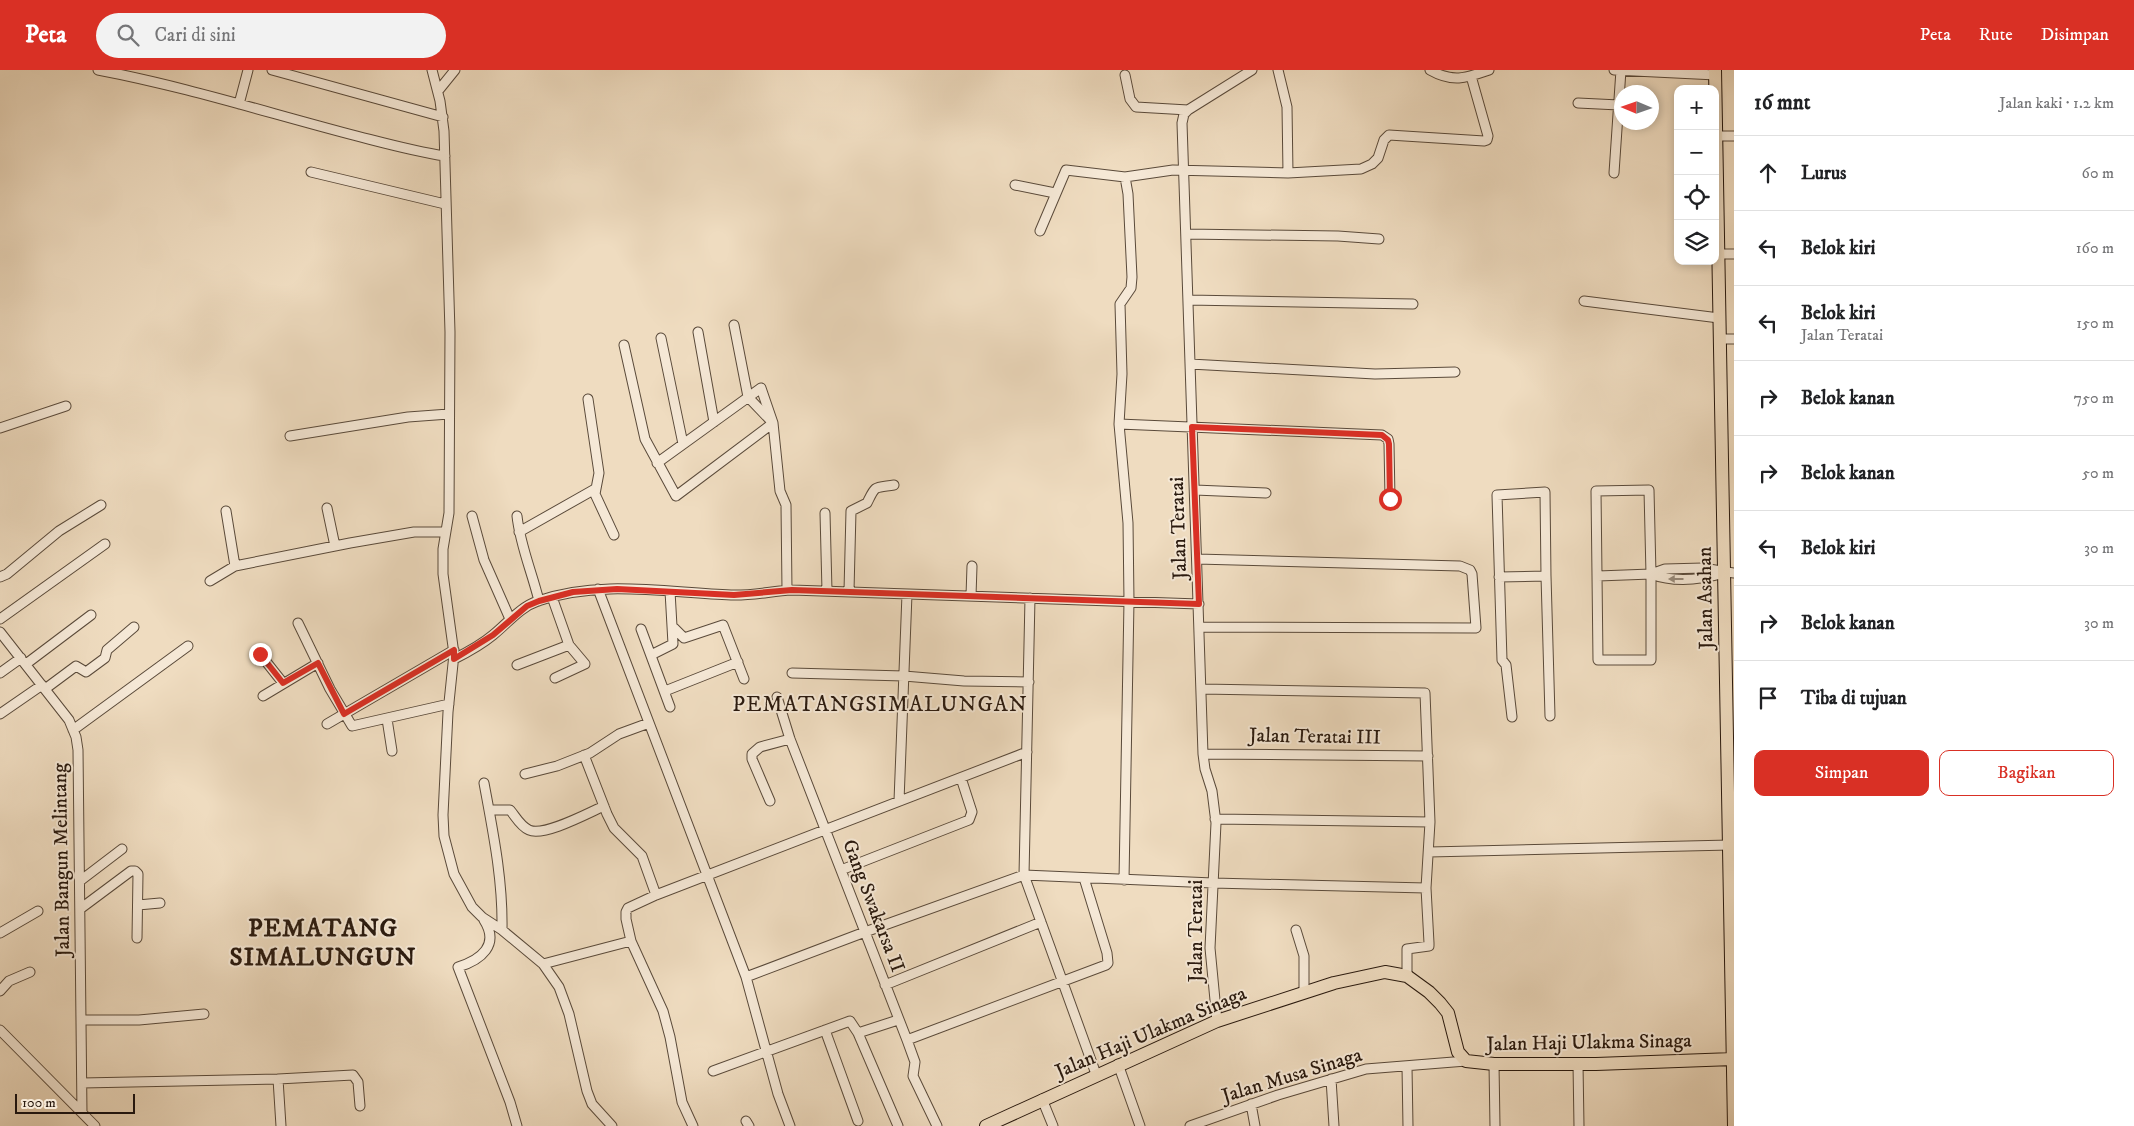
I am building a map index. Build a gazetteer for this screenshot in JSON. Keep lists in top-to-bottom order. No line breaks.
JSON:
{"streets":{"main road":["Jalan Asahan","Jalan Haji Ulakma Sinaga"],"street":["Jalan Teratai","Jalan Teratai III","Jalan Bangun Melintang","Gang Swakarsa II","Jalan Musa Sinaga"]},"crossings":[["Jalan Teratai","Jalan Teratai III"],["Jalan Teratai","Jalan Haji Ulakma Sinaga"],["Jalan Asahan","Jalan Haji Ulakma Sinaga"],["Jalan Haji Ulakma Sinaga","Jalan Musa Sinaga"]],"districts":["PEMATANGSIMALUNGAN","PEMATANG SIMALUNGUN"],"scale_bar":"100 m","north":"left","page":{"header":"Peta","search":"Cari di sini","nav":["Peta","Rute","Disimpan"],"heading":["16 mnt","Jalan kaki · 1.2 km"],"map_buttons":["+","−"],"list":[["Lurus","60 m"],["Belok kiri","160 m"],["Belok kiri","Jalan Teratai","150 m"],["Belok kanan","750 m"],["Belok kanan","50 m"],["Belok kiri","30 m"],["Belok kanan","30 m"],"Tiba di tujuan"],"buttons":["Simpan","Bagikan"],"scale":"100 m"}}
